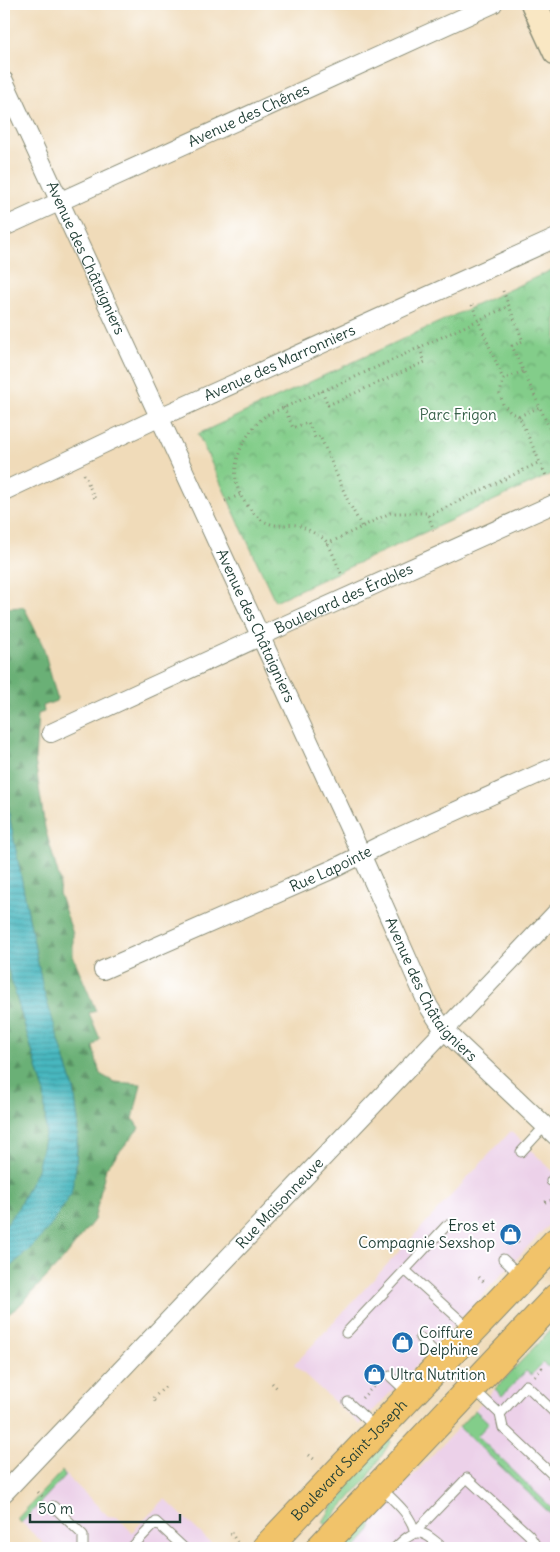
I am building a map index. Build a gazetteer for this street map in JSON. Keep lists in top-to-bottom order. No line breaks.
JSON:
{"streets":{"main road":["Boulevard Saint-Joseph"],"street":["Avenue des Chênes","Avenue des Châtaigniers","Avenue des Marronniers","Boulevard des Érables","Rue Lapointe","Rue Maisonneuve"]},"crossings":[["Avenue des Chênes","Avenue des Châtaigniers"],["Avenue des Châtaigniers","Avenue des Marronniers"],["Avenue des Châtaigniers","Boulevard des Érables"],["Avenue des Châtaigniers","Rue Lapointe"],["Avenue des Châtaigniers","Rue Maisonneuve"]],"parks":["Parc Frigon"],"places":{"shop":["Eros et Compagnie Sexshop","Coiffure Delphine","Ultra Nutrition"]},"scale_bar":"50 m"}
